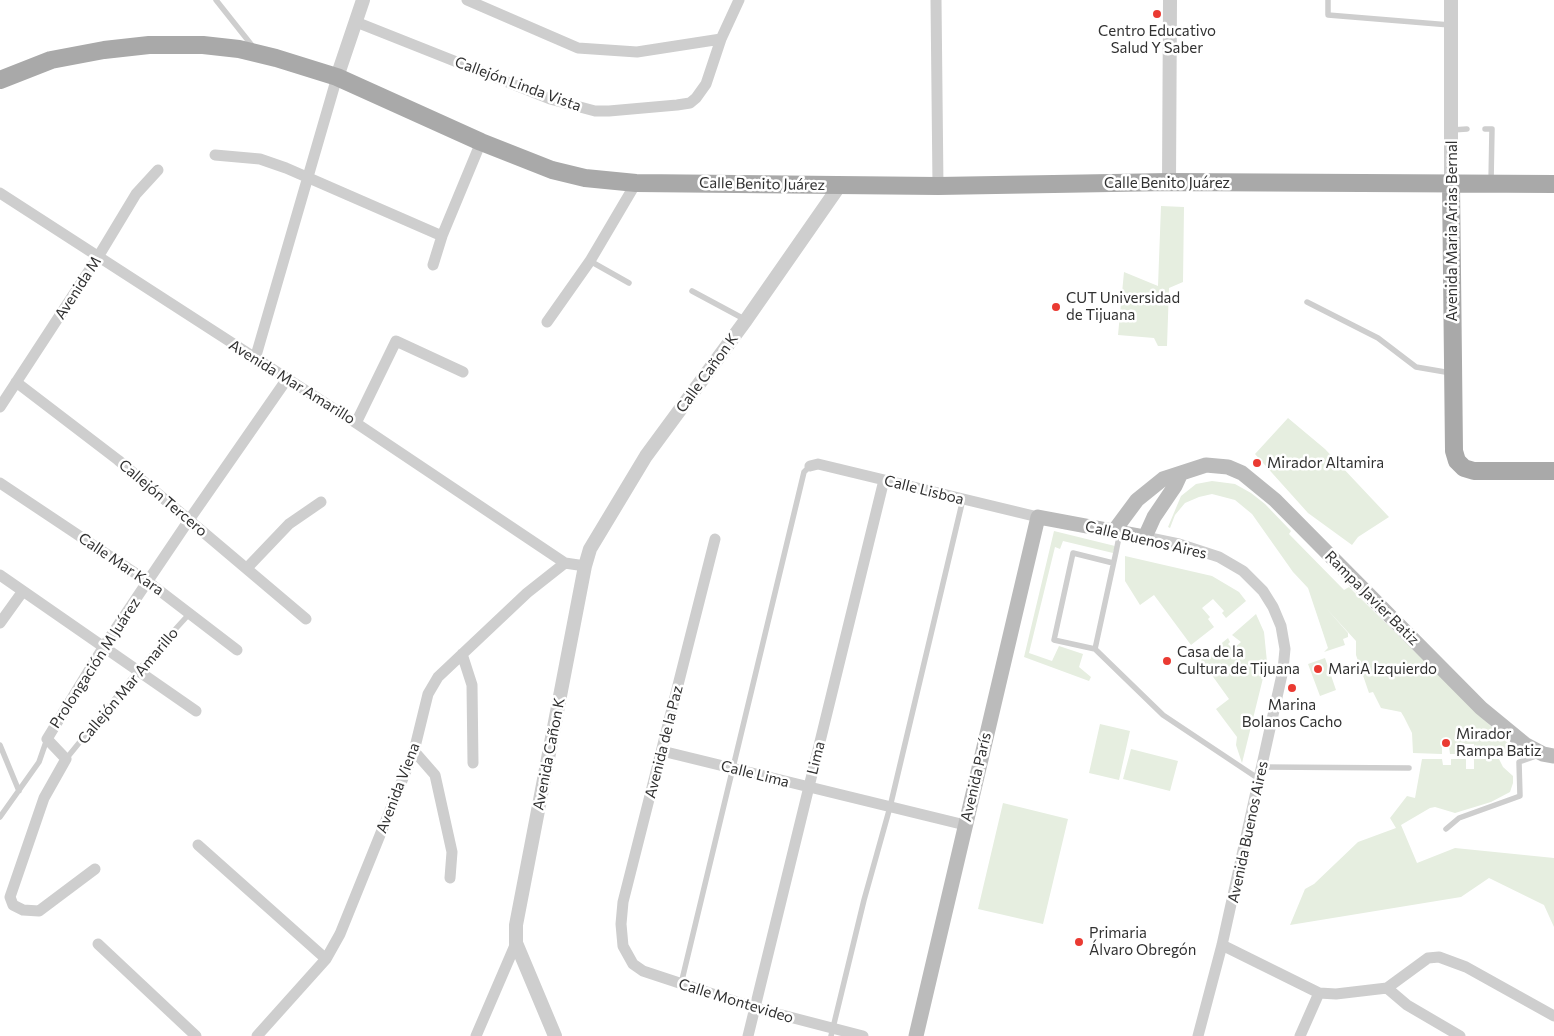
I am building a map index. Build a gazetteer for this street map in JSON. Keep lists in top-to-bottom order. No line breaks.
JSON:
{"streets":{"main road":["Calle Benito Juárez","Avenida Maria Arias Bernal","Calle Buenos Aires","Rampa Javier Batiz","Avenida París"],"street":["Callejón Linda Vista","Avenida M","Calle Cañon K","Avenida Mar Amarillo","Calle Lisboa","Callejón Tercero","Calle Mar Kara","Prolongación M Juárez","Avenida de la Paz","Avenida Cañon K","Lima","Calle Lima","Avenida Viena","Avenida Buenos Aires","Calle Montevideo"],"lane":["Callejón Mar Amarillo"]},"crossings":[["Calle Benito Juárez","Avenida Maria Arias Bernal"],["Calle Benito Juárez","Calle Cañon K"],["Avenida M","Avenida Mar Amarillo"],["Avenida M","Callejón Tercero"],["Calle Cañon K","Avenida Mar Amarillo"],["Calle Cañon K","Avenida Cañon K"],["Avenida Mar Amarillo","Prolongación M Juárez"],["Avenida Mar Amarillo","Avenida Cañon K"],["Avenida Mar Amarillo","Avenida Viena"],["Calle Lisboa","Calle Buenos Aires"],["Calle Lisboa","Lima"],["Calle Lisboa","Avenida París"],["Callejón Tercero","Prolongación M Juárez"],["Calle Buenos Aires","Rampa Javier Batiz"],["Calle Buenos Aires","Avenida París"],["Calle Buenos Aires","Avenida Buenos Aires"],["Calle Mar Kara","Prolongación M Juárez"],["Calle Mar Kara","Callejón Mar Amarillo"],["Prolongación M Juárez","Callejón Mar Amarillo"],["Avenida de la Paz","Calle Lima"],["Avenida de la Paz","Calle Montevideo"],["Lima","Calle Lima"],["Lima","Calle Montevideo"],["Calle Lima","Avenida París"]],"places":["Centro Educativo Salud Y Saber","CUT Universidad de Tijuana","Mirador Altamira","Casa de la Cultura de Tijuana","MariA Izquierdo","Marina Bolanos Cacho","Mirador Rampa Batiz","Primaria Álvaro Obregón"]}
